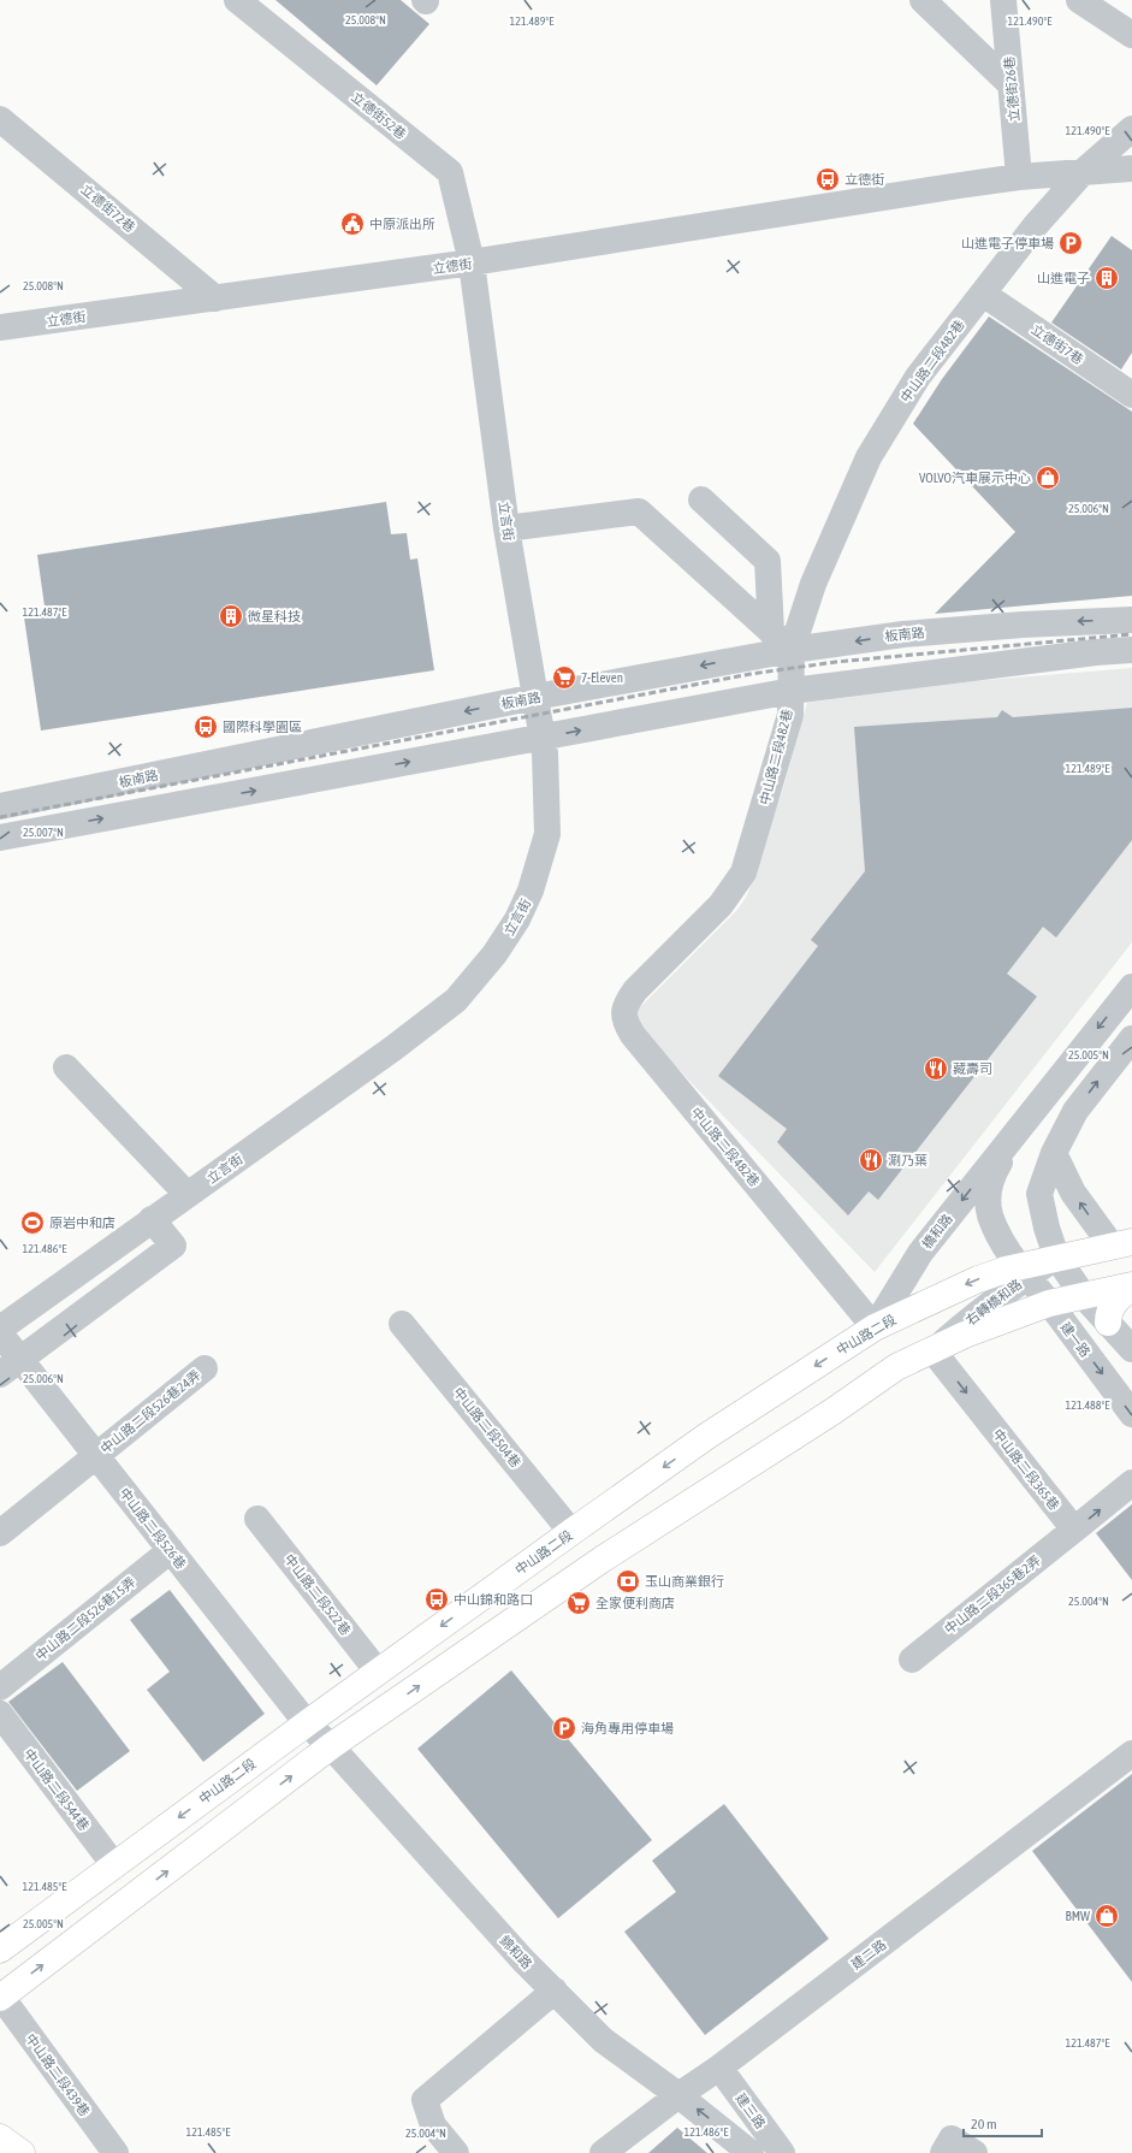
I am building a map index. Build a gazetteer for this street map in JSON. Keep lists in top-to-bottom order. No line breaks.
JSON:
{"streets":{"main road":["中山路二段"],"street":["立德街26巷","立德街52巷","立德街72巷","立德街","立德街7巷","中山路二段482巷","立言街","板南路","橋和路","右轉橋和路","建一路","中山路二段526巷24弄","中山路二段504巷","中山路二段365巷","中山路二段526巷","中山路二段522巷","中山路二段365巷2弄","中山路二段526巷15弄","中山路二段544巷","錦和路","建二路","中山路二段439巷","建三路"]},"crossings":[["立德街26巷","立德街"],["立德街52巷","立德街"],["立德街52巷","立言街"],["立德街72巷","立德街"],["立德街","中山路二段482巷"],["立德街","立言街"],["立德街7巷","中山路二段482巷"],["中山路二段482巷","板南路"],["中山路二段482巷","橋和路"],["中山路二段482巷","中山路二段"],["立言街","板南路"],["橋和路","右轉橋和路"],["橋和路","中山路二段"],["橋和路","建一路"],["右轉橋和路","中山路二段"],["右轉橋和路","建一路"],["右轉橋和路","中山路二段365巷"],["中山路二段","建一路"],["中山路二段","中山路二段504巷"],["中山路二段","中山路二段526巷"],["中山路二段","中山路二段522巷"],["中山路二段","中山路二段544巷"],["中山路二段","錦和路"],["中山路二段526巷24弄","中山路二段526巷"],["中山路二段365巷","中山路二段365巷2弄"],["中山路二段526巷","中山路二段526巷15弄"],["中山路二段526巷","錦和路"],["錦和路","建二路"],["建二路","建三路"]],"places":{"bus stop":["立德街","國際科學園區","中山錦和路口"],"public building":["中原派出所"],"parking":["山進電子停車場","海角專用停車場"],"building":["山進電子","微星科技"],"shop":["VOLVO汽車展示中心","BMW"],"supermarket":["7-Eleven","全家便利商店"],"restaurant":["藏壽司","涮乃葉"],"sports":["原岩中和店"],"bank":["玉山商業銀行"]},"scale_bar":"20 m","coordinates":["25.008°N","121.489°E","121.490°E","25.006°N","121.487°E","25.007°N","25.005°N","121.486°E","121.488°E","25.004°N","121.485°E"]}
